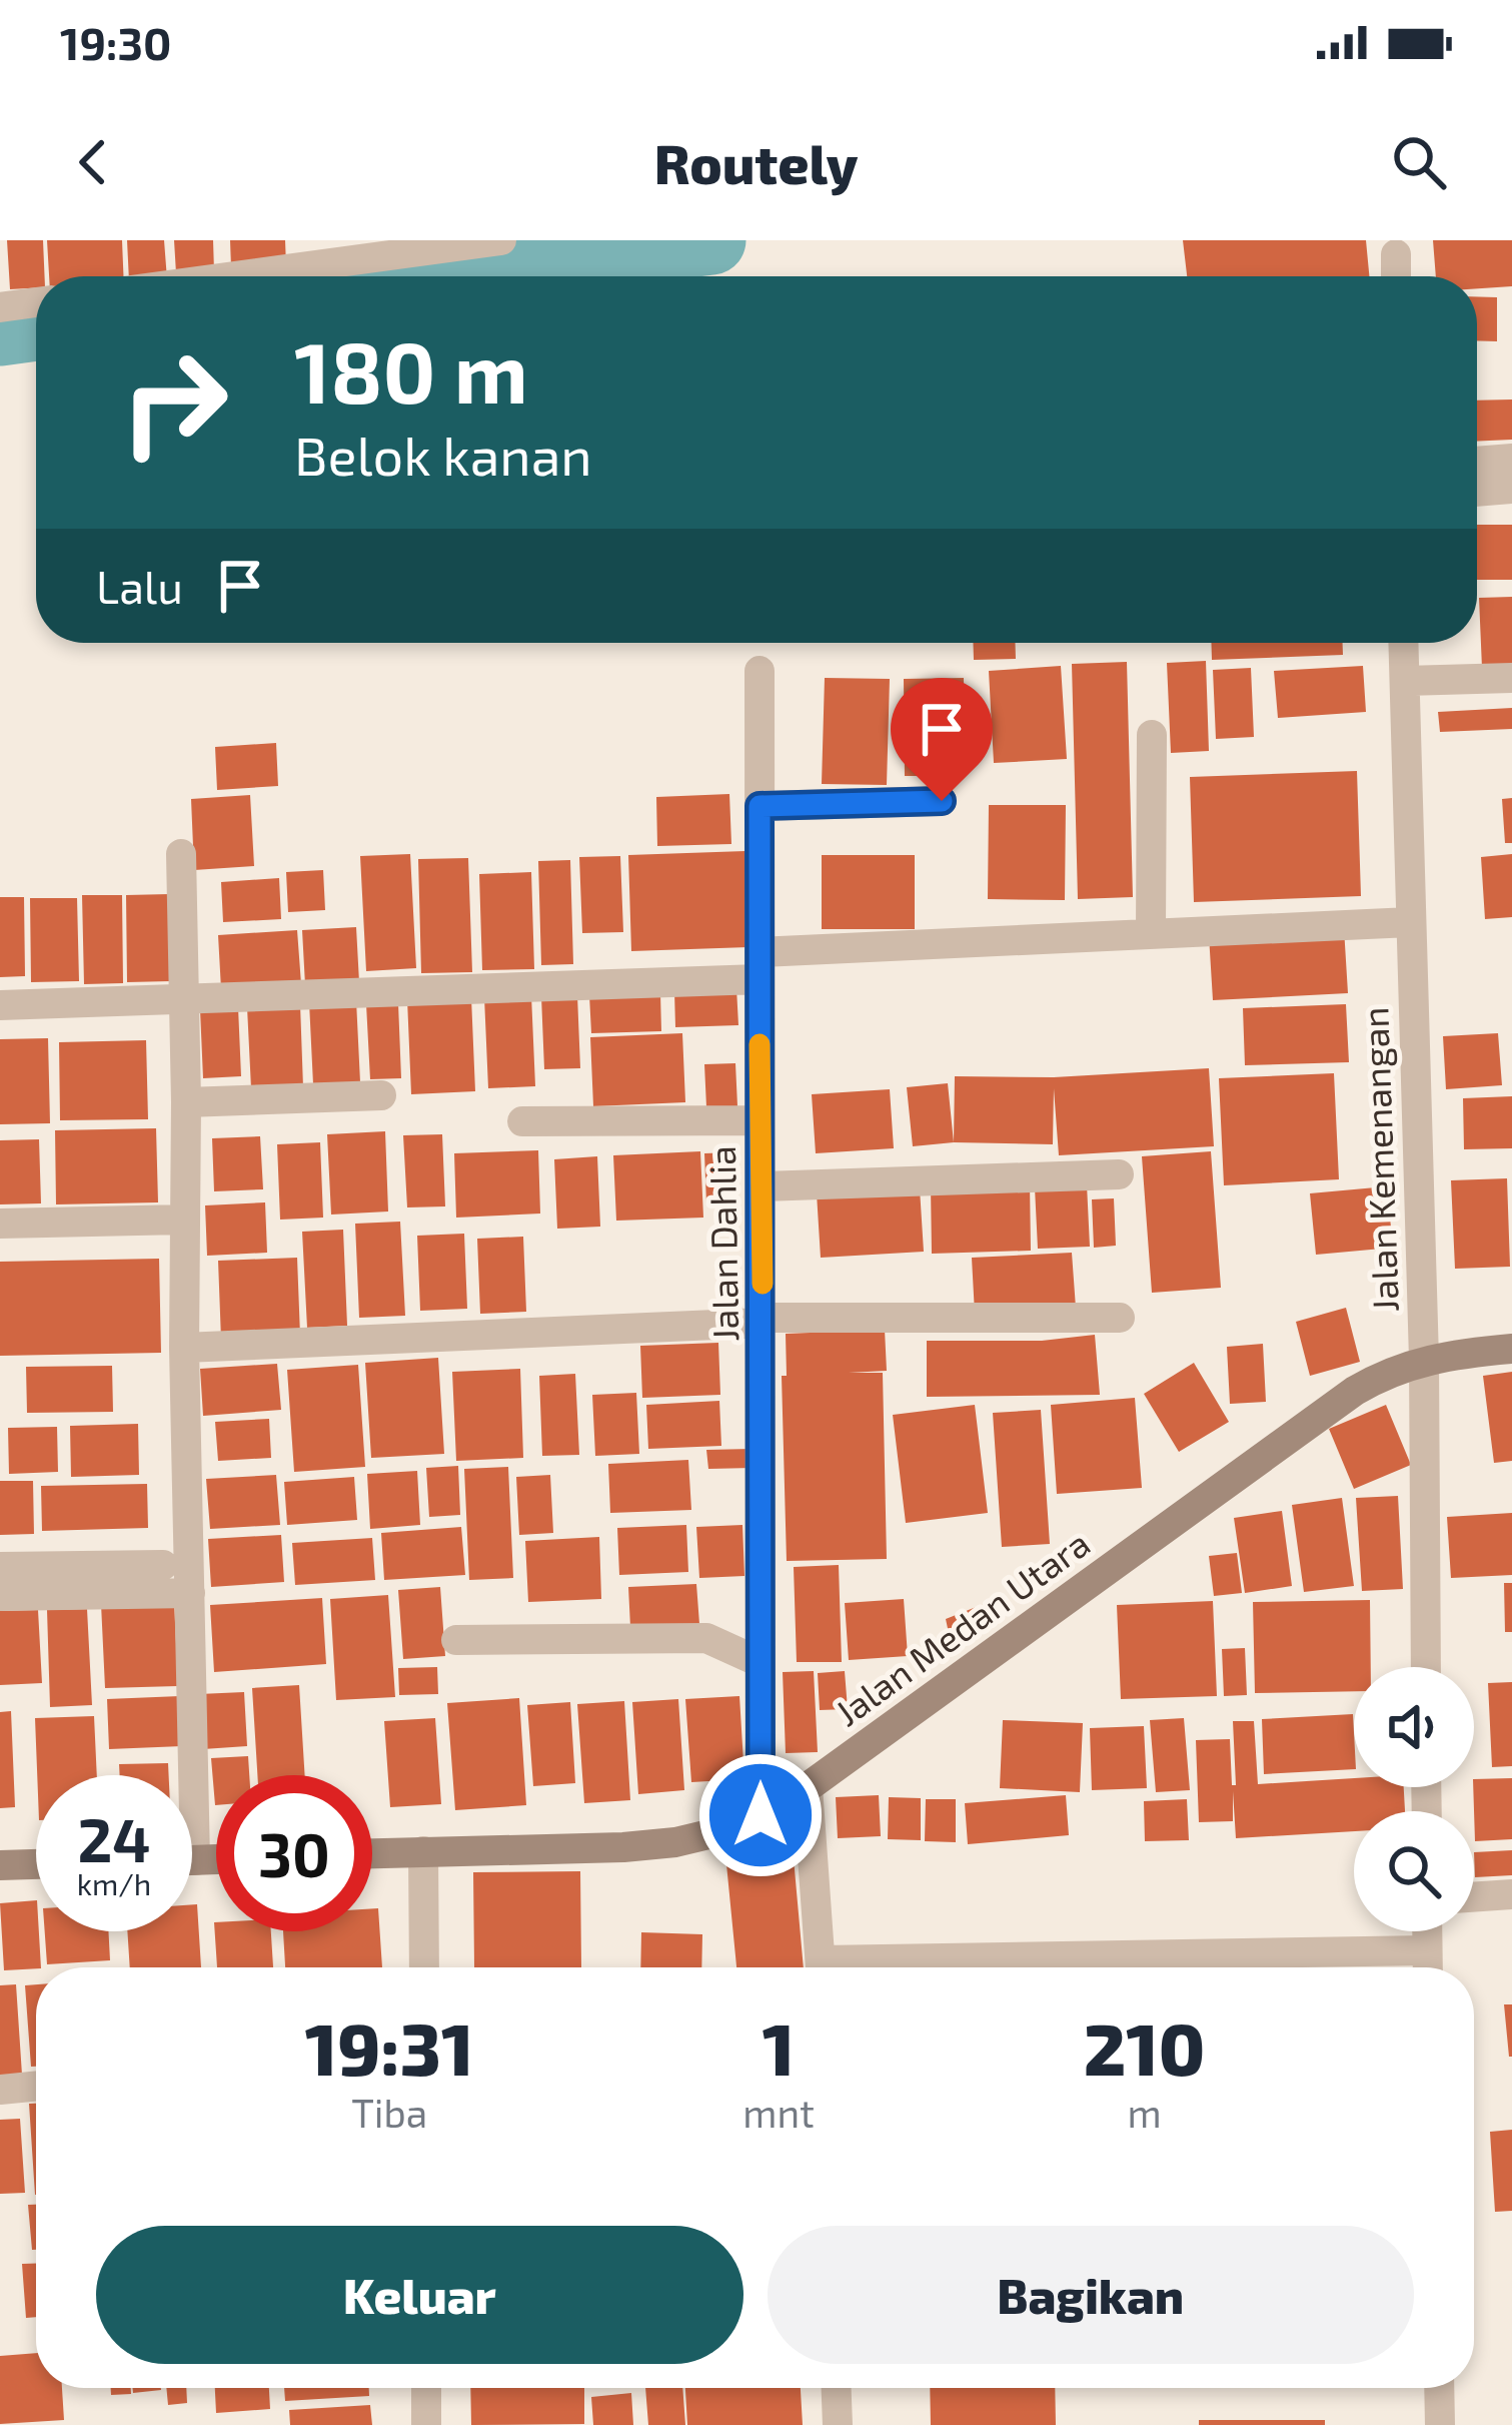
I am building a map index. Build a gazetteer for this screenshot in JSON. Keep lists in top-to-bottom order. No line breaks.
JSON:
{"streets":{"street":["Jalan Kemenangan","Jalan Dahlia","Jalan Medan Utara"]},"crossings":[["Jalan Kemenangan","Jalan Medan Utara"],["Jalan Dahlia","Jalan Medan Utara"]],"page":{"status":"19:30","header":"Routely","turn":["180 m","Belok kanan"],"then":"Lalu","speed":"24 km/h","limit":"30","eta":["19:31","Tiba","1","mnt","210","m"],"buttons":["Keluar","Bagikan"]}}
